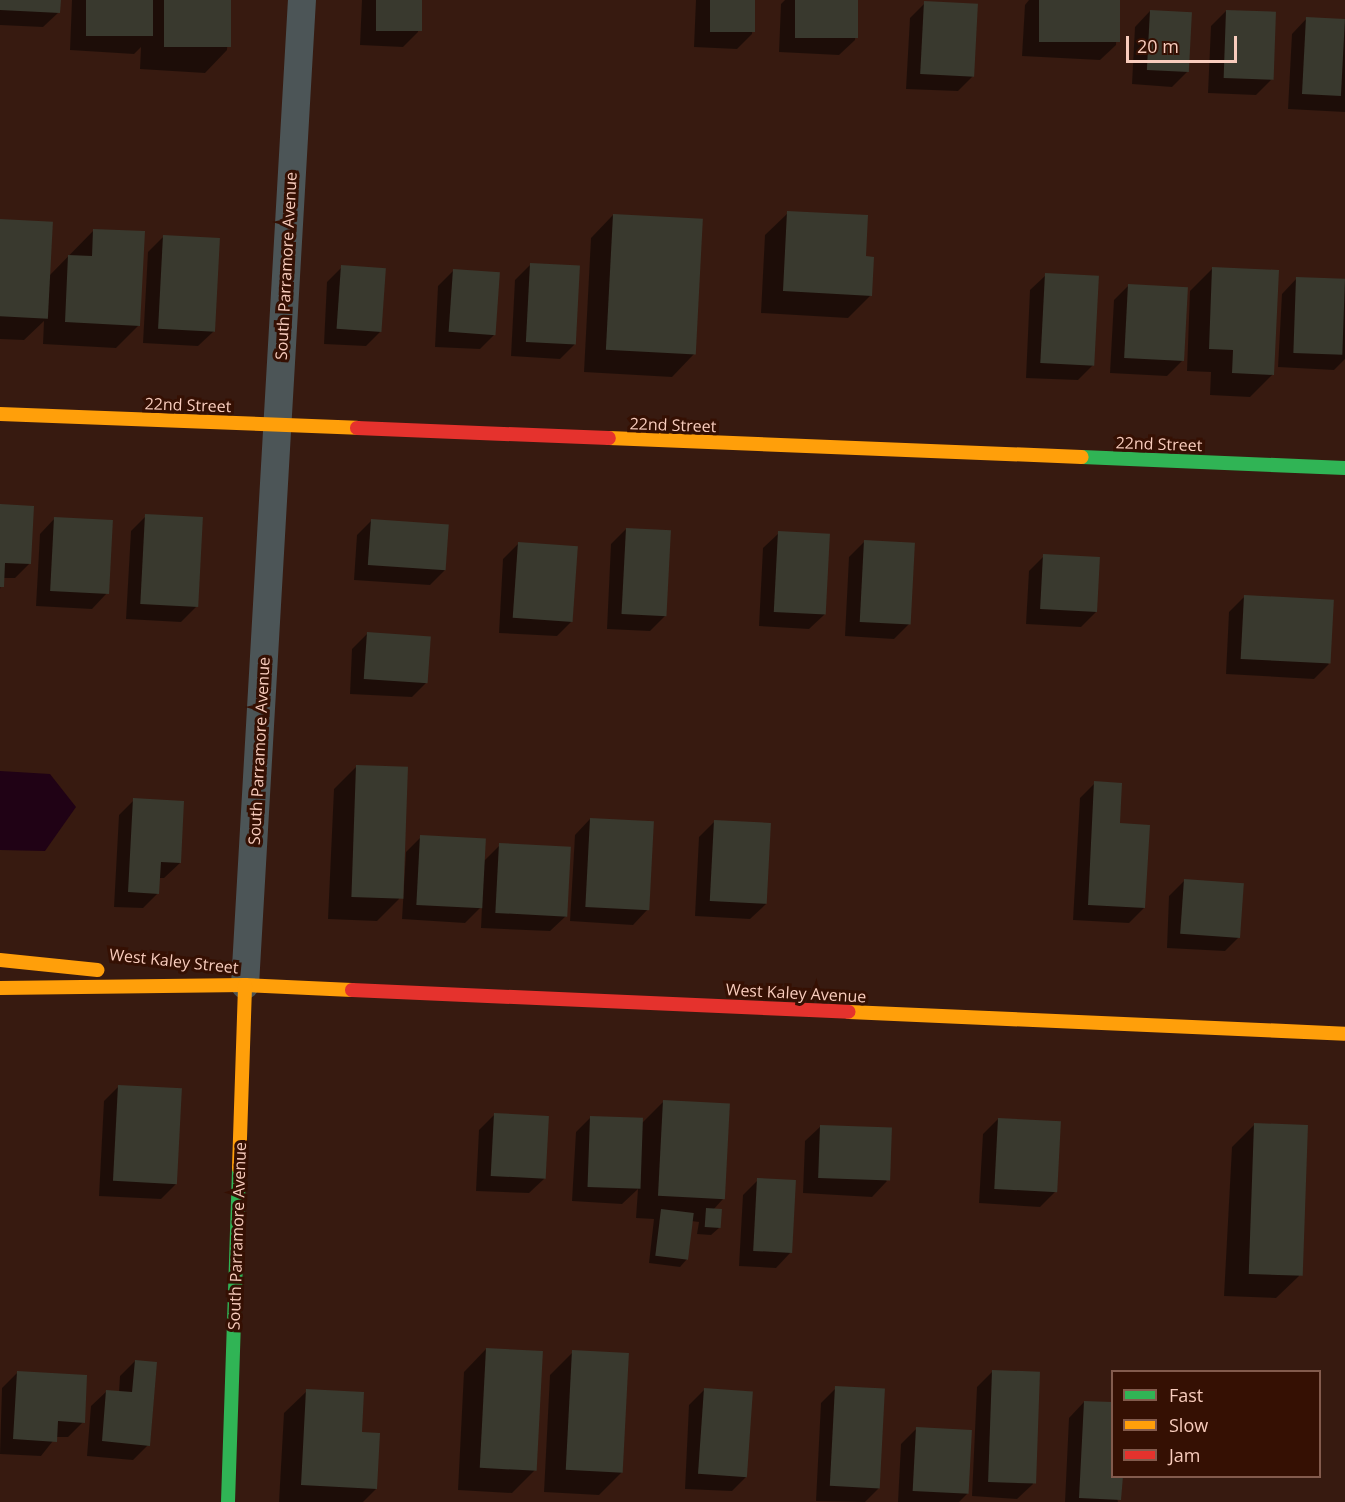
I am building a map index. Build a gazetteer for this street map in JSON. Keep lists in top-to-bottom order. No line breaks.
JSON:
{"streets":{"street":["South Parramore Avenue","22nd Street","West Kaley Street","West Kaley Avenue"]},"crossings":[["South Parramore Avenue","22nd Street"],["South Parramore Avenue","West Kaley Street"],["South Parramore Avenue","West Kaley Avenue"],["West Kaley Street","West Kaley Avenue"]],"legend":["Fast","Slow","Jam"],"scale_bar":"20 m"}
